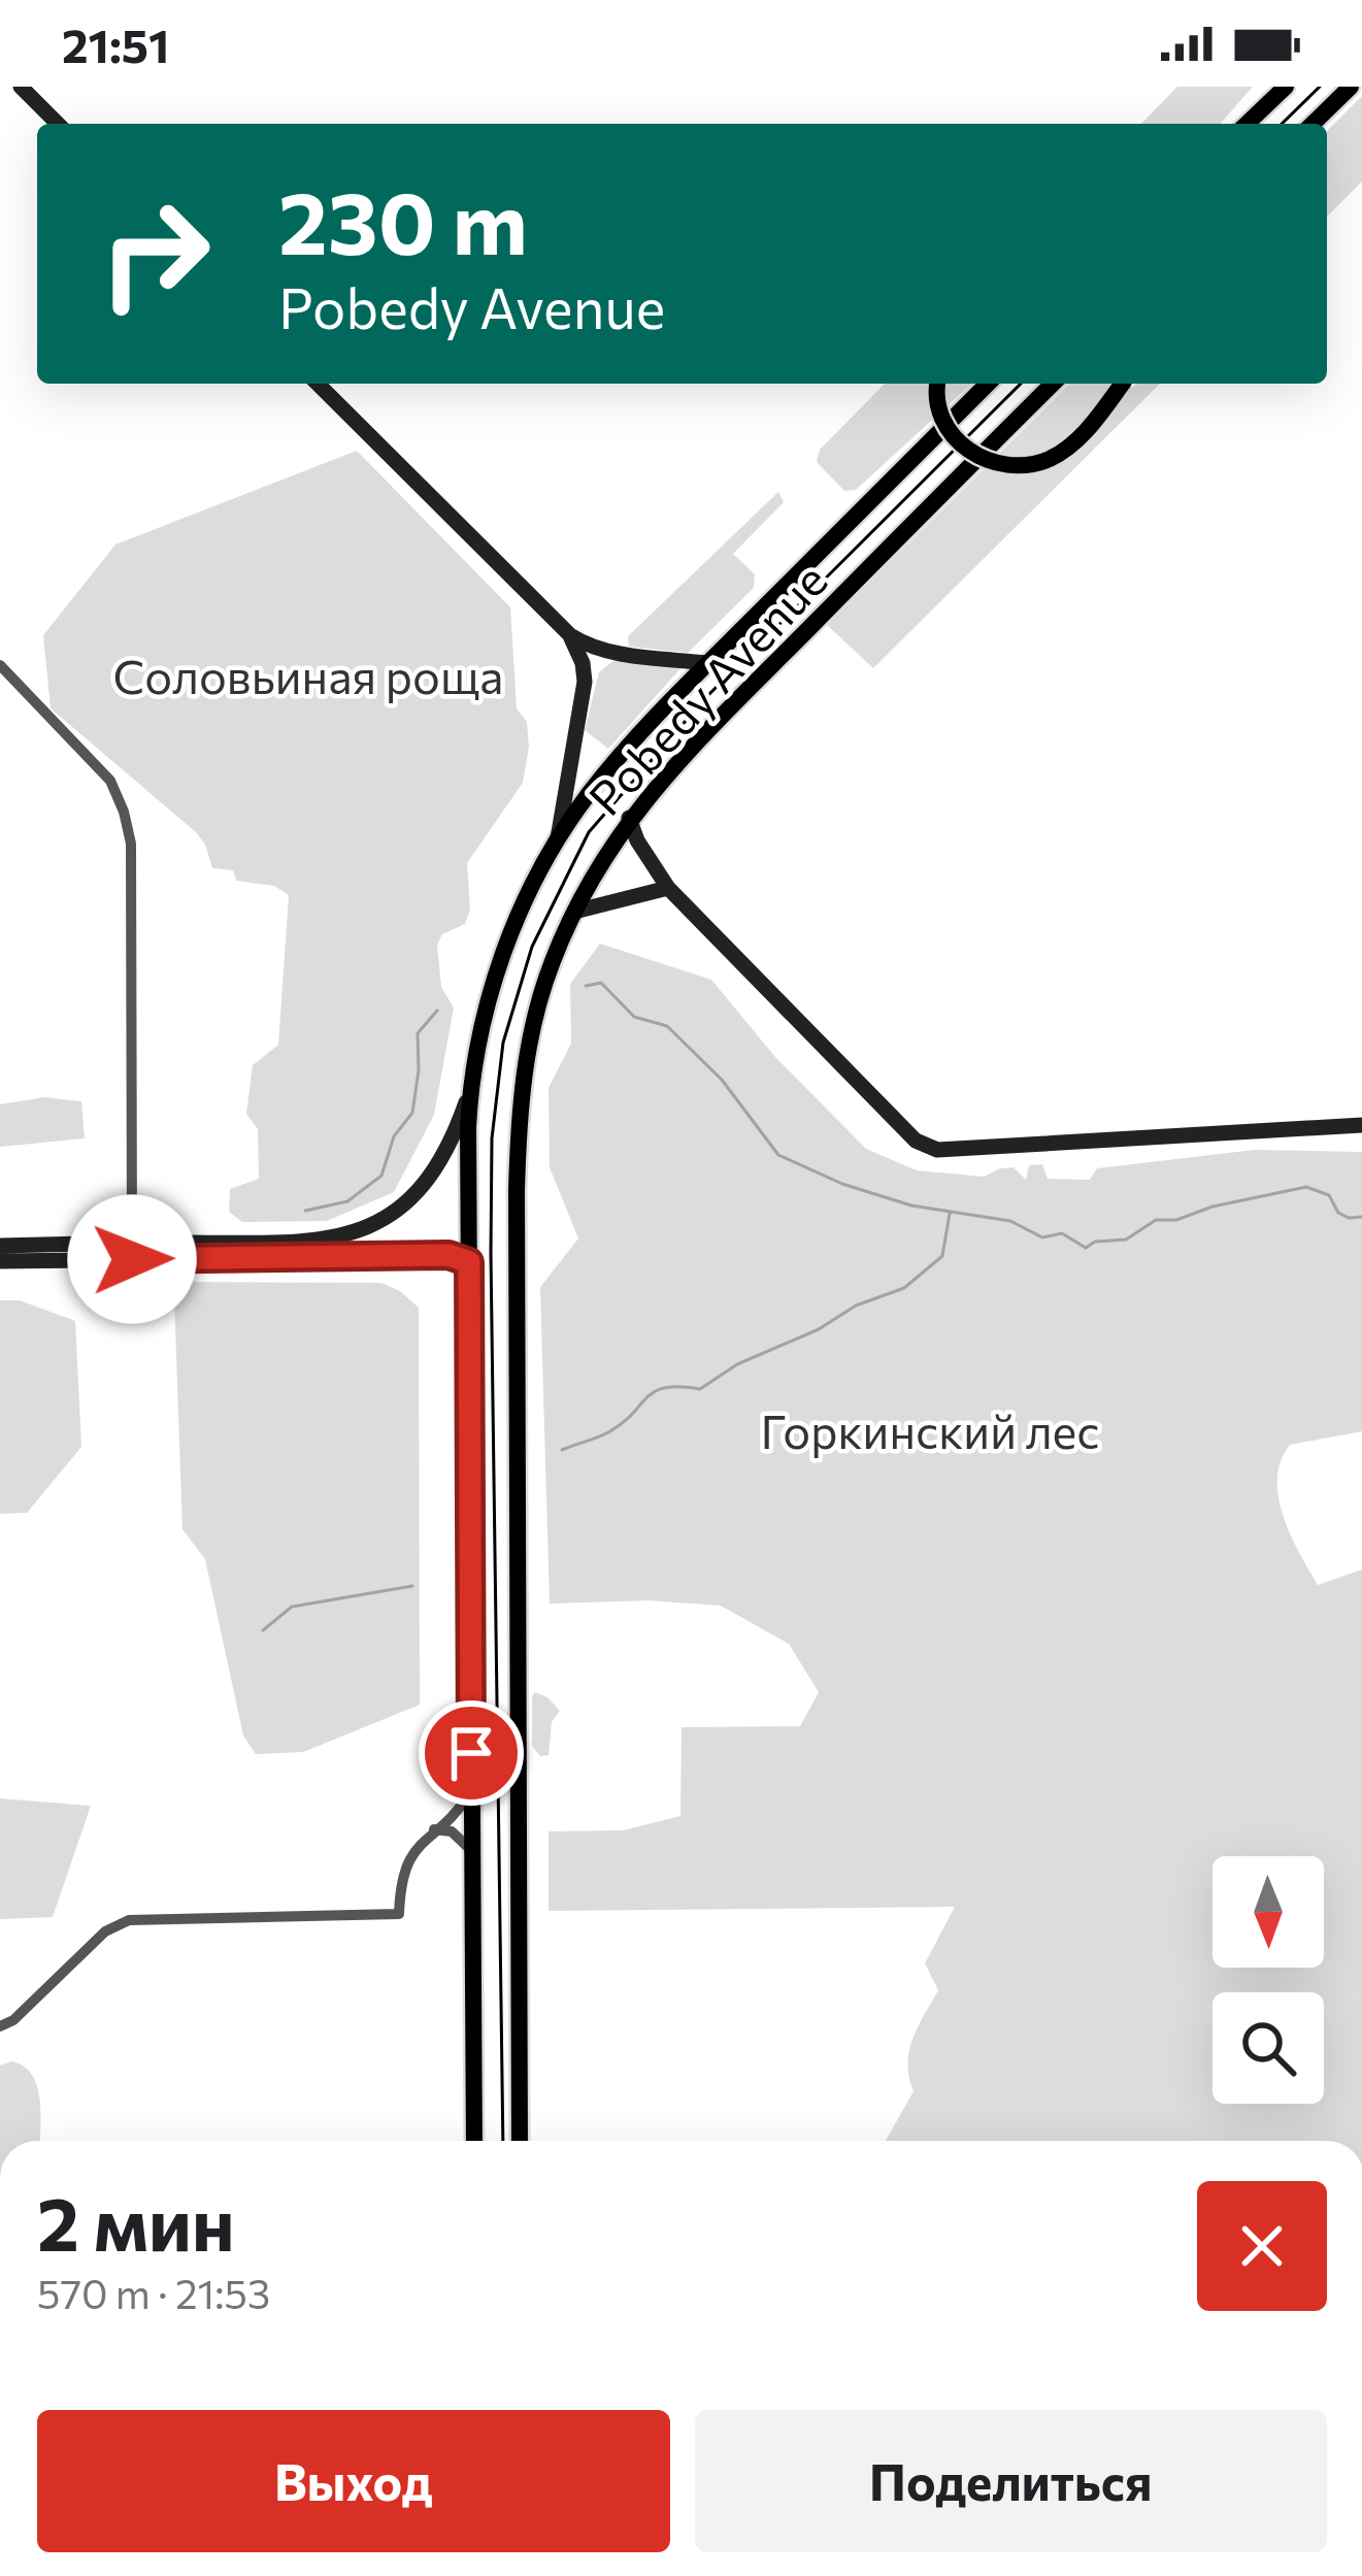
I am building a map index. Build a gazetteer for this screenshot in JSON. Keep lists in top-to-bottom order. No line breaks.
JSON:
{"streets":{"main road":["Pobedy Avenue"]},"parks":["Соловьиная роща","Горкинский лес"],"north":"bottom","page":{"status":"21:51","turn":["230 m","Pobedy Avenue"],"heading":["2 мин","570 m · 21:53"],"buttons":["Выход","Поделиться"]}}
